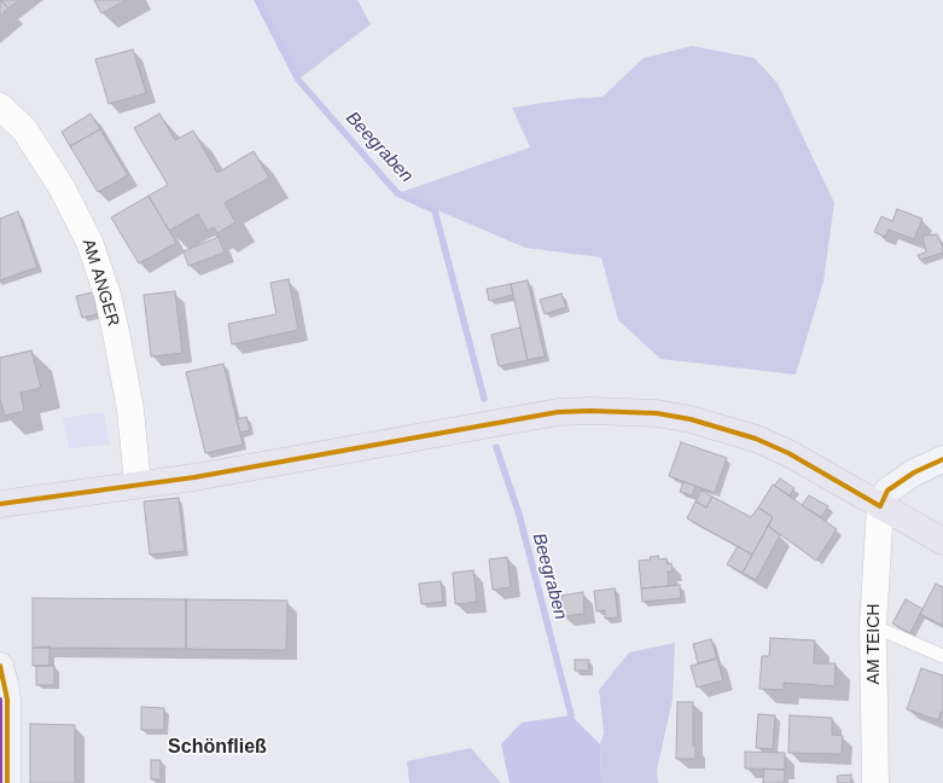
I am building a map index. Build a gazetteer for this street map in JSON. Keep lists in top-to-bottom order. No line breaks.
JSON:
{"streets":{"street":["AM ANGER","AM TEICH"]},"districts":["Schönfließ"],"water":["Beegraben"]}
